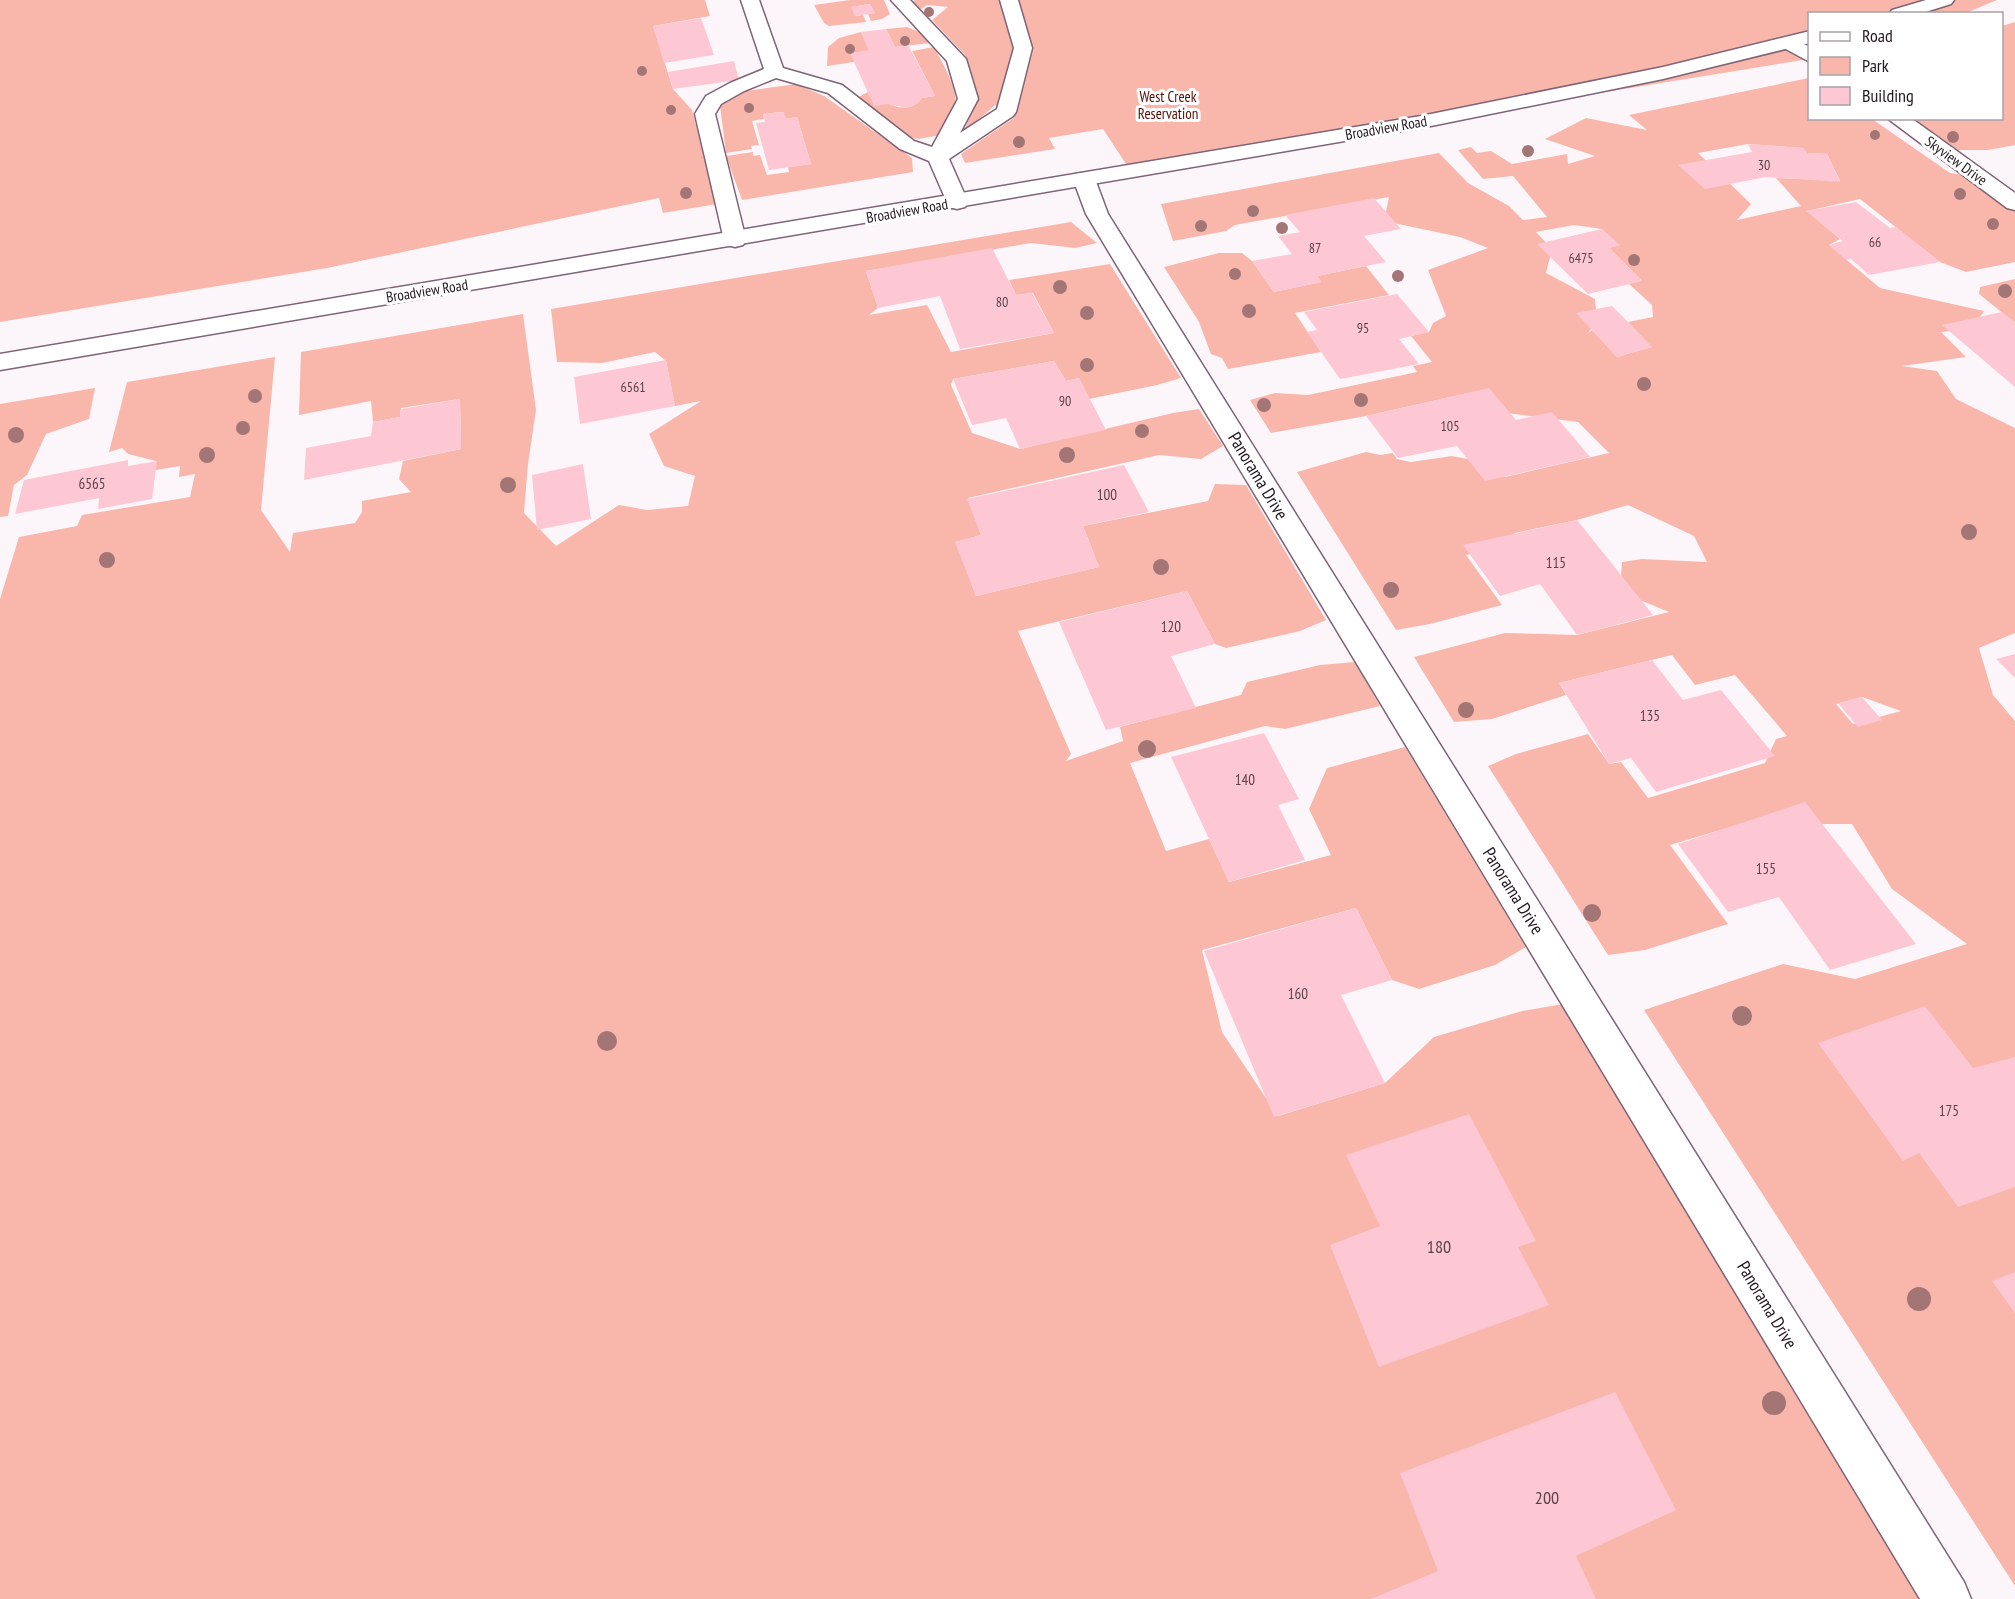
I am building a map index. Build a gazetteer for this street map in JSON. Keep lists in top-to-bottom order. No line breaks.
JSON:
{"streets":{"main road":["Broadview Road","Skyview Drive","Panorama Drive"]},"crossings":[["Broadview Road","Panorama Drive"]],"parks":["West Creek Reservation"],"house_numbers":["30","66","87","6475","80","95","6561","90","105","6565","100","115","120","135","140","155","160","175","180","200"],"legend":["Road","Park","Building"]}
